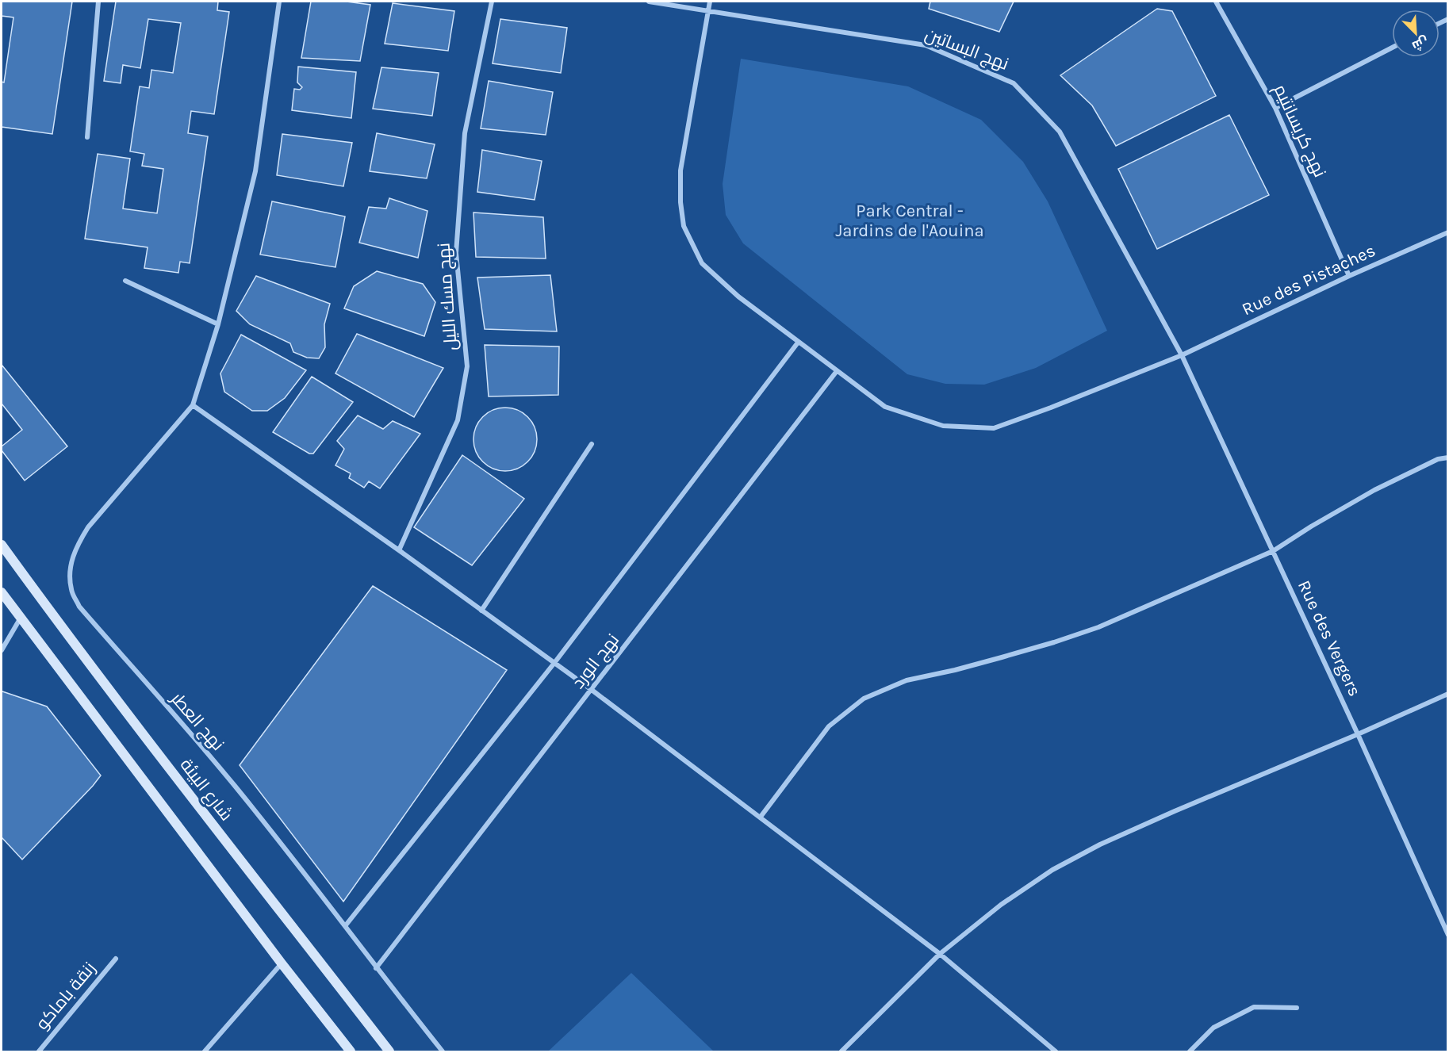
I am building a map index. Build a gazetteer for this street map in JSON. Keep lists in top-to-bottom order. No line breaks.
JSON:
{"streets":{"main road":["شارع البيئة"],"street":["نهج البساتين","نهج كريسانتيم","Rue des Pistaches","نهج مسك الليل","Rue des Vergers","نهج الورد","نهج العطر","زنقة باماكو"]},"crossings":[["نهج البساتين","Rue des Pistaches"],["نهج البساتين","Rue des Vergers"],["نهج كريسانتيم","Rue des Pistaches"],["Rue des Pistaches","Rue des Vergers"],["Rue des Pistaches","نهج الورد"],["نهج الورد","نهج العطر"]],"parks":["Park Central - Jardins de l'Aouina"],"north":"bottom right"}
